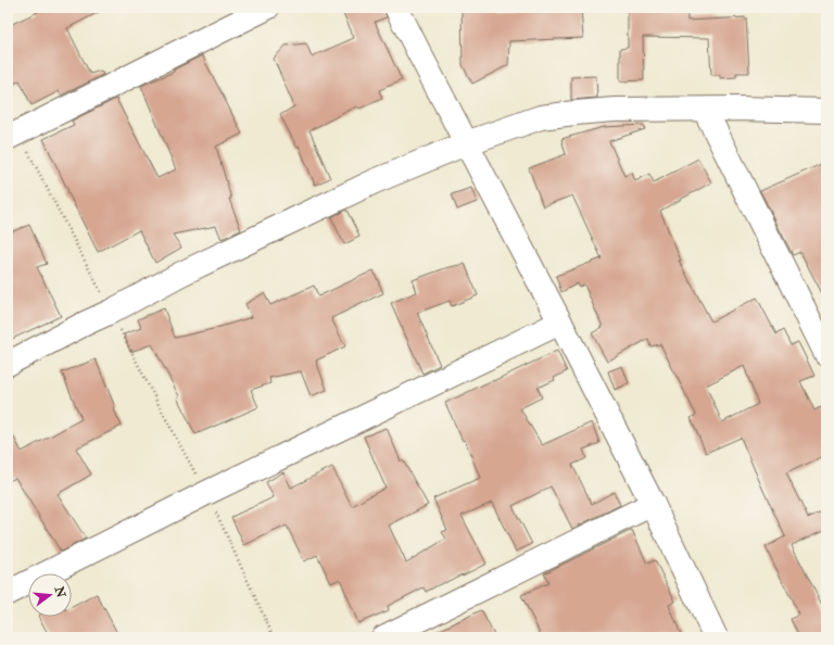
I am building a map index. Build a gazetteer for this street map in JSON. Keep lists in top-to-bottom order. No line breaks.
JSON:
{"north":"right"}
